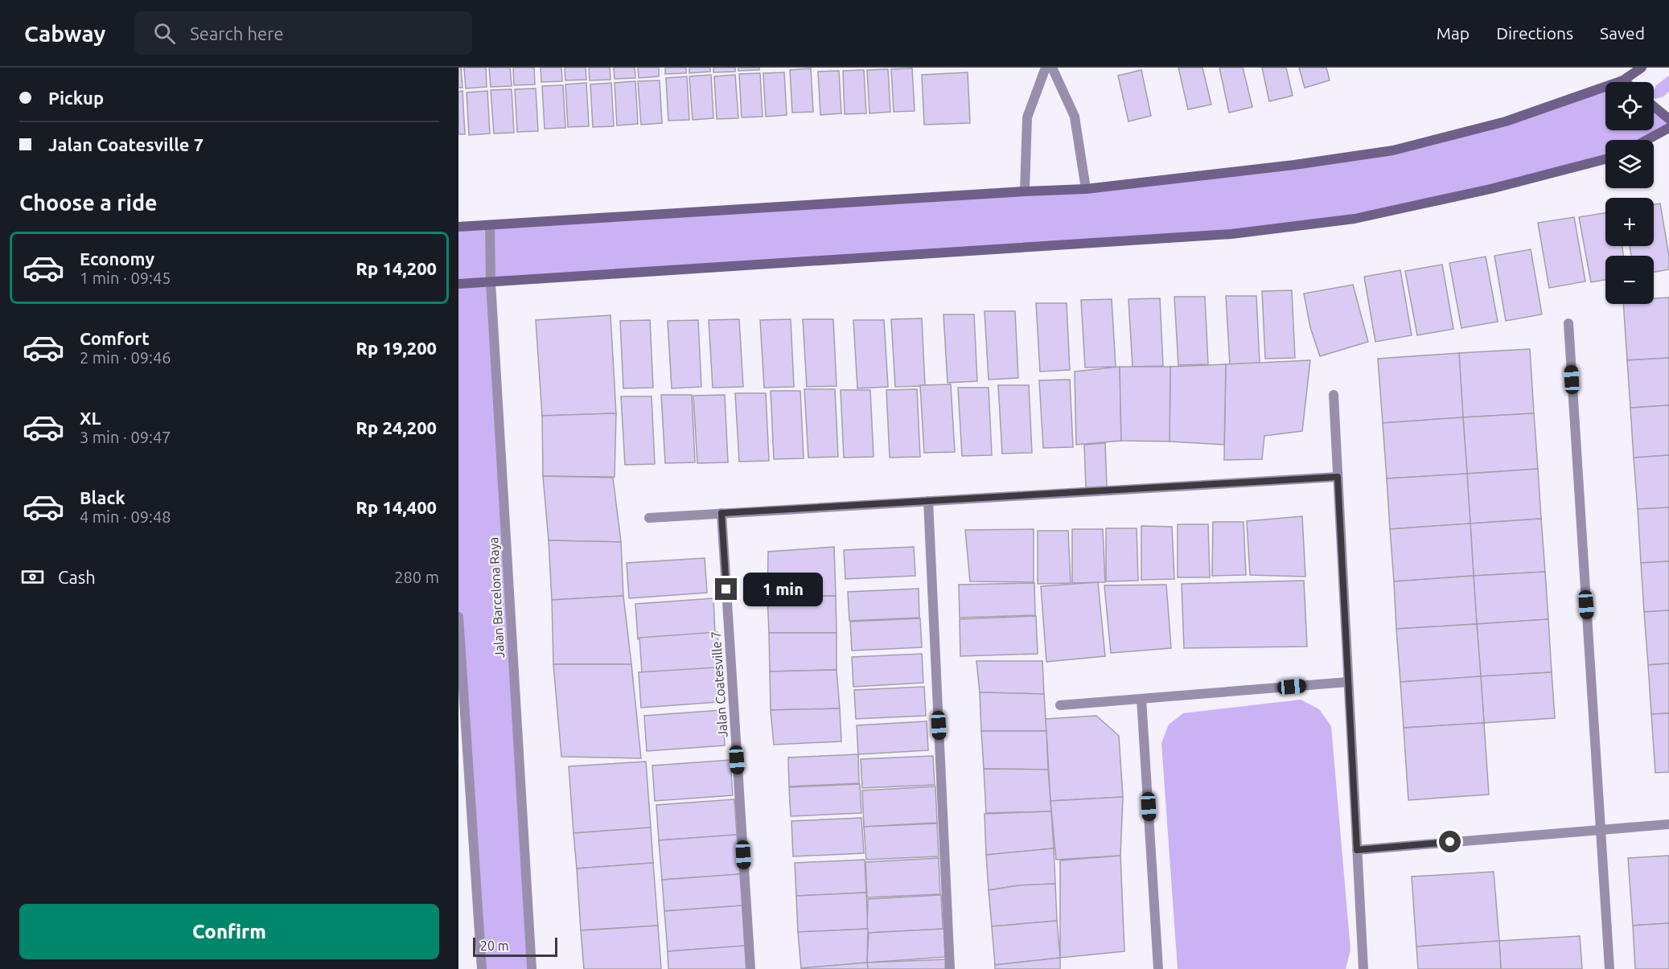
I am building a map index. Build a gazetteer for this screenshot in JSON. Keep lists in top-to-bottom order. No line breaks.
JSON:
{"streets":{"street":["Jalan Barcelona Raya","Jalan Coatesville 7"]},"scale_bar":"20 m","page":{"header":"Cabway","search":"Search here","nav":["Map","Directions","Saved"],"banner":["Pickup","Jalan Coatesville 7"],"map_buttons":["+","−"],"heading":"Choose a ride","list":[{"name":"Economy","note":"1 min · 09:45","value":"Rp 14,200"},{"name":"Comfort","note":"2 min · 09:46","value":"Rp 19,200"},{"name":"XL","note":"3 min · 09:47","value":"Rp 24,200"},{"name":"Black","note":"4 min · 09:48","value":"Rp 14,400"}],"pay":["Cash","280 m"],"bubble":"1 min","buttons":"Confirm","scale":"20 m"}}
